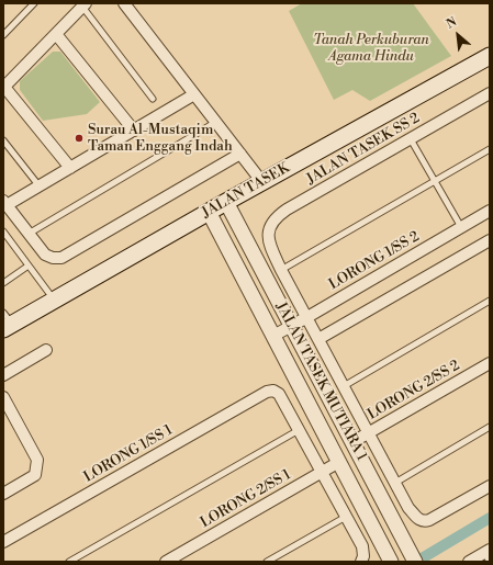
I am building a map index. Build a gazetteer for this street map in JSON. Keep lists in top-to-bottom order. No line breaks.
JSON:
{"streets":{"main road":["JALAN TASEK"],"street":["JALAN TASEK SS 2","LORONG 1/SS 2","JALAN TASEK MUTIARA 1","LORONG 2/SS 2","LORONG 1/SS 1","LORONG 2/SS 1"]},"crossings":[["JALAN TASEK","JALAN TASEK MUTIARA 1"],["LORONG 1/SS 2","JALAN TASEK MUTIARA 1"],["JALAN TASEK MUTIARA 1","LORONG 2/SS 2"],["JALAN TASEK MUTIARA 1","LORONG 2/SS 1"]],"parks":["Tanah Perkuburan Agama Hindu"],"places":["Surau Al-Mustaqim Taman Enggang Indah"],"north":"top left"}
